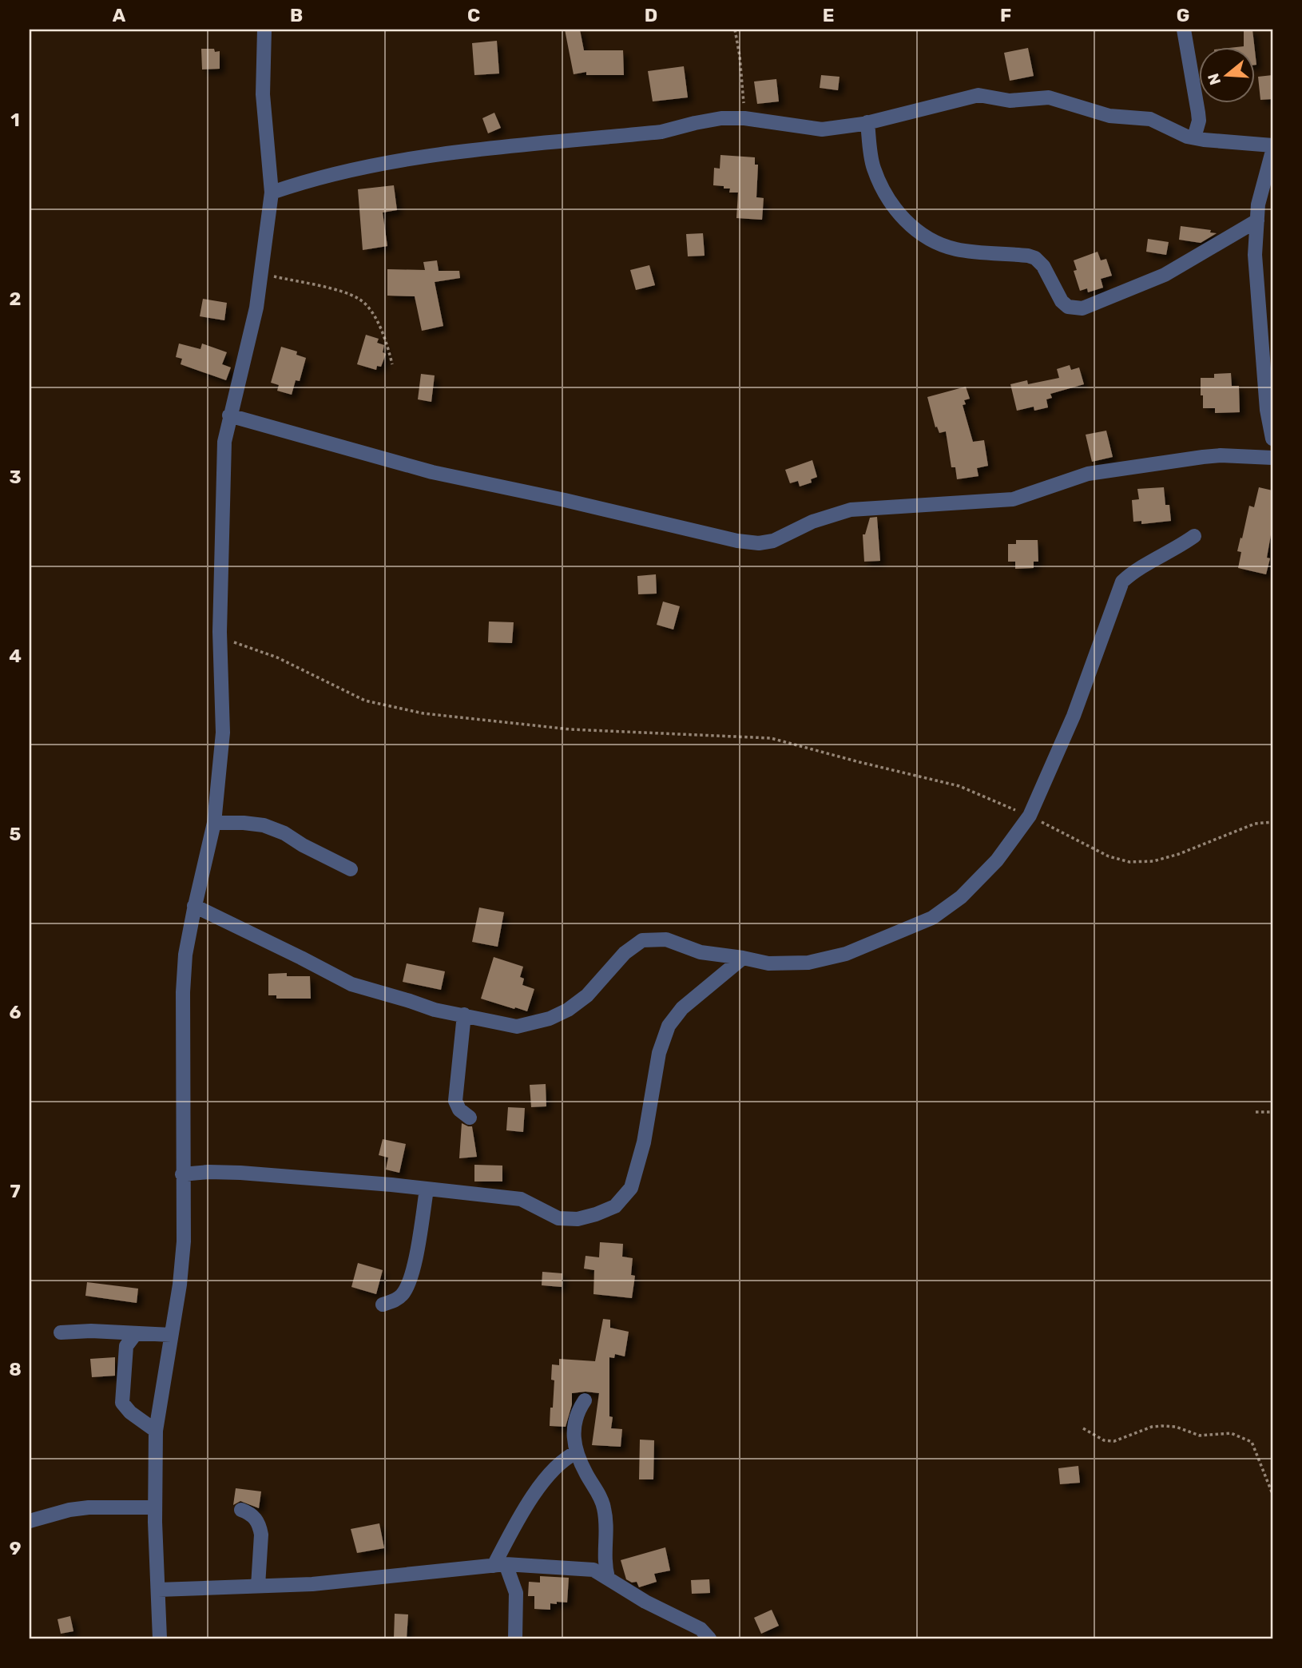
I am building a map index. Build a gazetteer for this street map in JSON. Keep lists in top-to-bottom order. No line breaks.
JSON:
{"north":"left","grid":{"columns":["A","B","C","D","E","F","G"],"rows":["1","2","3","4","5","6","7","8","9"]}}
